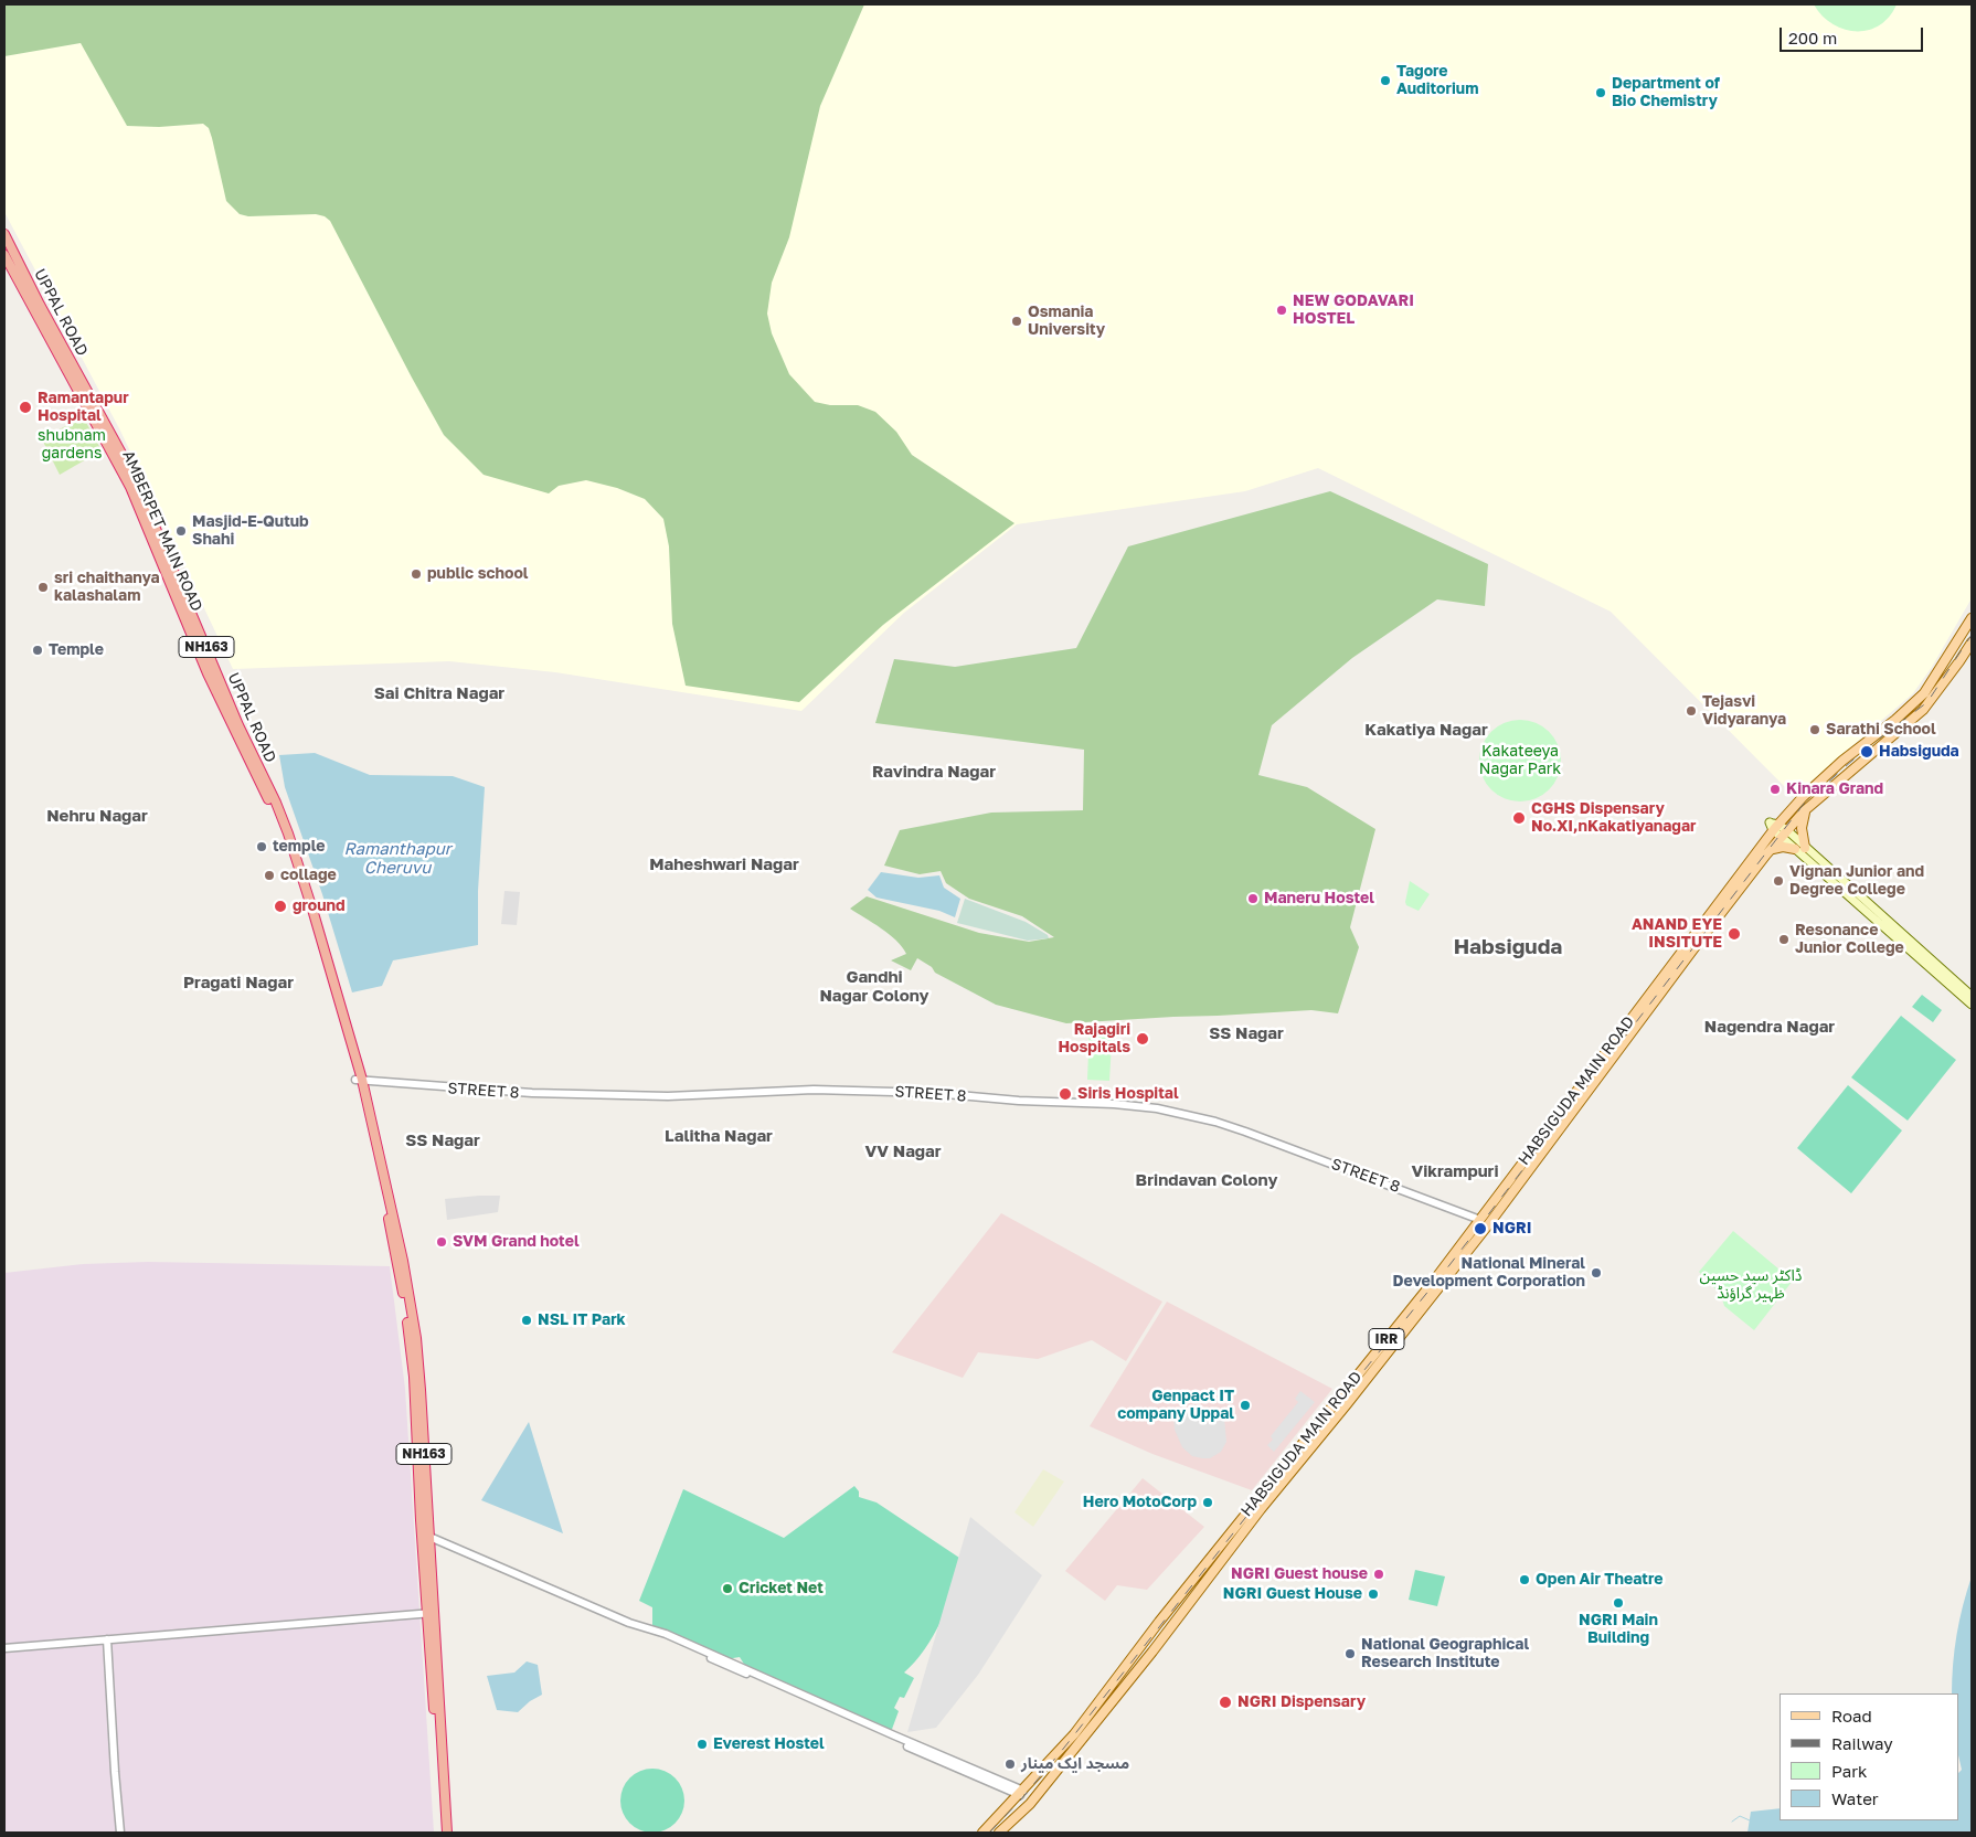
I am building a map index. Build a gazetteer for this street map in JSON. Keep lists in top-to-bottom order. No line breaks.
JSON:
{"streets":{"highway":["UPPAL ROAD","AMBERPET MAIN ROAD","NH163"],"main road":["HABSIGUDA MAIN ROAD","IRR"],"street":["STREET 8"]},"crossings":[["UPPAL ROAD","AMBERPET MAIN ROAD"],["UPPAL ROAD","NH163"],["UPPAL ROAD","STREET 8"],["NH163","STREET 8"],["STREET 8","HABSIGUDA MAIN ROAD"]],"districts":["Sai Chitra Nagar","Kakatiya Nagar","Ravindra Nagar","Nehru Nagar","Maheshwari Nagar","Habsiguda","Gandhi Nagar Colony","Pragati Nagar","Nagendra Nagar","SS Nagar","Lalitha Nagar","SS Nagar","VV Nagar","Vikrampuri","Brindavan Colony"],"water":["Ramanthapur Cheruvu"],"parks":["shubnam gardens","Kakateeya Nagar Park","ڈاکٹر سید حسین ظہیر گراؤنڈ"],"places":["Tagore Auditorium","Department of Bio Chemistry","NEW GODAVARI HOSTEL","Osmania University","Ramantapur Hospital","Masjid-E-Qutub Shahi","public school","sri chaithanya kalashalam","Temple","Tejasvi Vidyaranya","Sarathi School","Habsiguda","Kinara Grand","CGHS Dispensary No.XI,nKakatiyanagar","temple","collage","Vignan Junior and Degree College","Maneru Hostel","ground","ANAND EYE INSITUTE","Resonance Junior College","Rajagiri Hospitals","Siris Hospital","NGRI","SVM Grand hotel","National Mineral Development Corporation","NSL IT Park","Genpact IT company Uppal","Hero MotoCorp","NGRI Guest house","Open Air Theatre","Cricket Net","NGRI Guest House","NGRI Main Building","National Geographical Research Institute","NGRI Dispensary","Everest Hostel","مسجد ایک مینار"],"legend":["Road","Railway","Park","Water"],"scale_bar":"200 m"}
